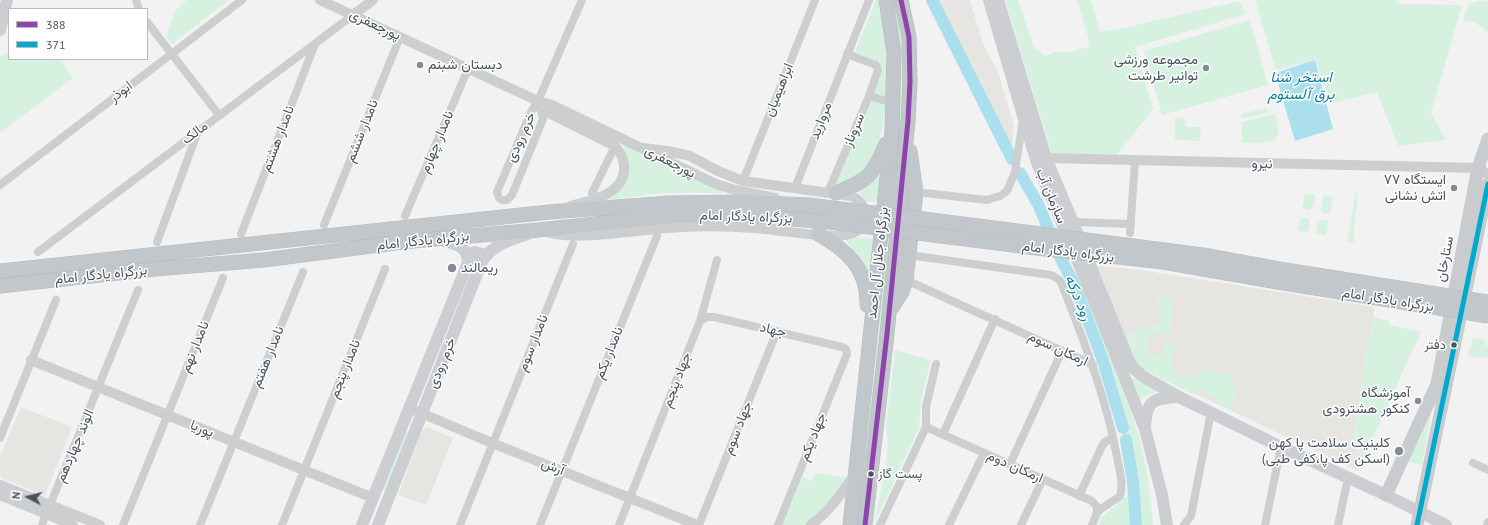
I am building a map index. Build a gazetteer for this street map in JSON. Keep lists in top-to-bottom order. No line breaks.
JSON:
{"streets":{"highway":["بزرگراه یادگار امام","بزرگراه جلال آل احمد"],"main road":["سازمان آب","ستارخان","خرم رودی"],"street":["پورجعفری","ابراهیمیان","ابوذر","مروارید","سروناز","نامدار ششم","مالک","خرم‌ رودی","نامدار هشتم","نامدار چهارم","نیرو","جهاد","نامدار سوم","نامدار نهم","ارمکان سوم","نامدار یکم","نامدار هفتم","نامدار پنجم","جهاد پنجم","جهاد سوم","پوریا","جهاد یکم","الوند چهاردهم","آرش","ارمکان دوم"]},"crossings":[["پورجعفری","نامدار ششم"],["پورجعفری","مالک"],["پورجعفری","خرم‌ رودی"],["پورجعفری","نامدار چهارم"],["پورجعفری","بزرگراه یادگار امام"],["مروارید","سروناز"],["مالک","نامدار هشتم"],["نیرو","سازمان آب"],["نیرو","ستارخان"],["سازمان آب","ستارخان"],["بزرگراه یادگار امام","خرم رودی"],["جهاد","جهاد پنجم"],["جهاد","جهاد سوم"],["جهاد","جهاد یکم"],["نامدار سوم","آرش"],["نامدار نهم","پوریا"],["ارمکان سوم","ارمکان دوم"],["نامدار یکم","آرش"],["نامدار هفتم","پوریا"],["خرم رودی","پوریا"],["خرم رودی","آرش"],["نامدار پنجم","پوریا"],["جهاد پنجم","آرش"],["جهاد سوم","آرش"],["پوریا","الوند چهاردهم"]],"water":["استخر شنا برق آلستوم","رود درکه"],"places":["دبستان شبنم","مجموعه ورزشی توانیر طرشت","ایستگاه ۷۷ اتش نشانی","ریمالند","دفتر","آموزشگاه کنکور هشترودی","کلینیک سلامت پا کهن (اسکن کف پا،کفی طبی)","پست گاز"],"lines":["transit line 388","transit line 371"],"legend":["388","371"],"north":"left"}
